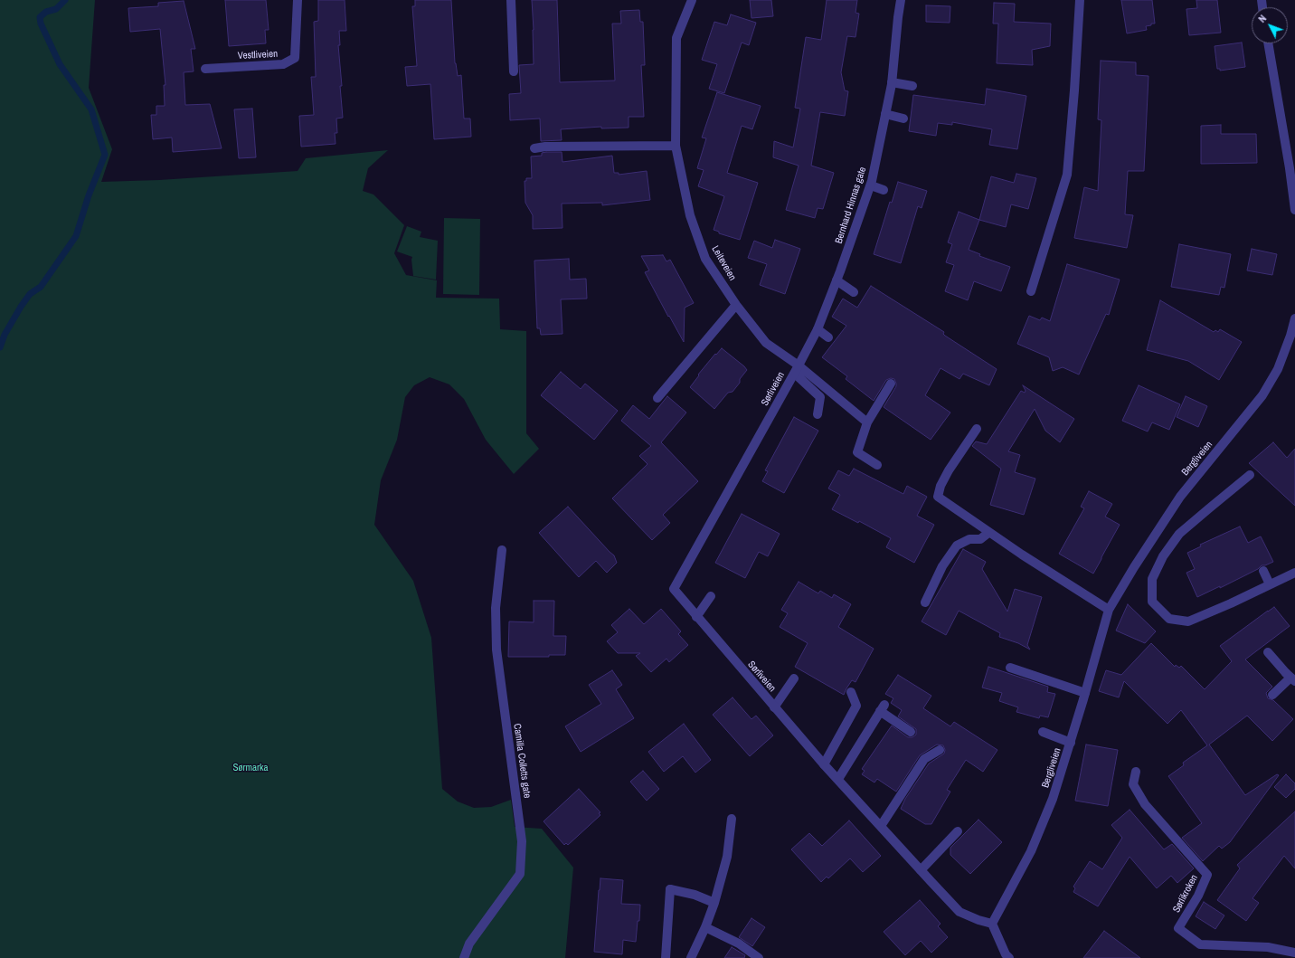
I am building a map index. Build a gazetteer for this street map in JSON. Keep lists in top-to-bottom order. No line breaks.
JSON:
{"streets":{"street":["Vestliveien","Bernhard Hinnas gate","Leiteveien","Sørliveien","Bergliveien","Camilla Colletts gate","Sørlikroken"]},"crossings":[["Bernhard Hinnas gate","Leiteveien"],["Bernhard Hinnas gate","Sørliveien"],["Leiteveien","Sørliveien"],["Sørliveien","Bergliveien"]],"parks":["Sørmarka"],"north":"top left"}
